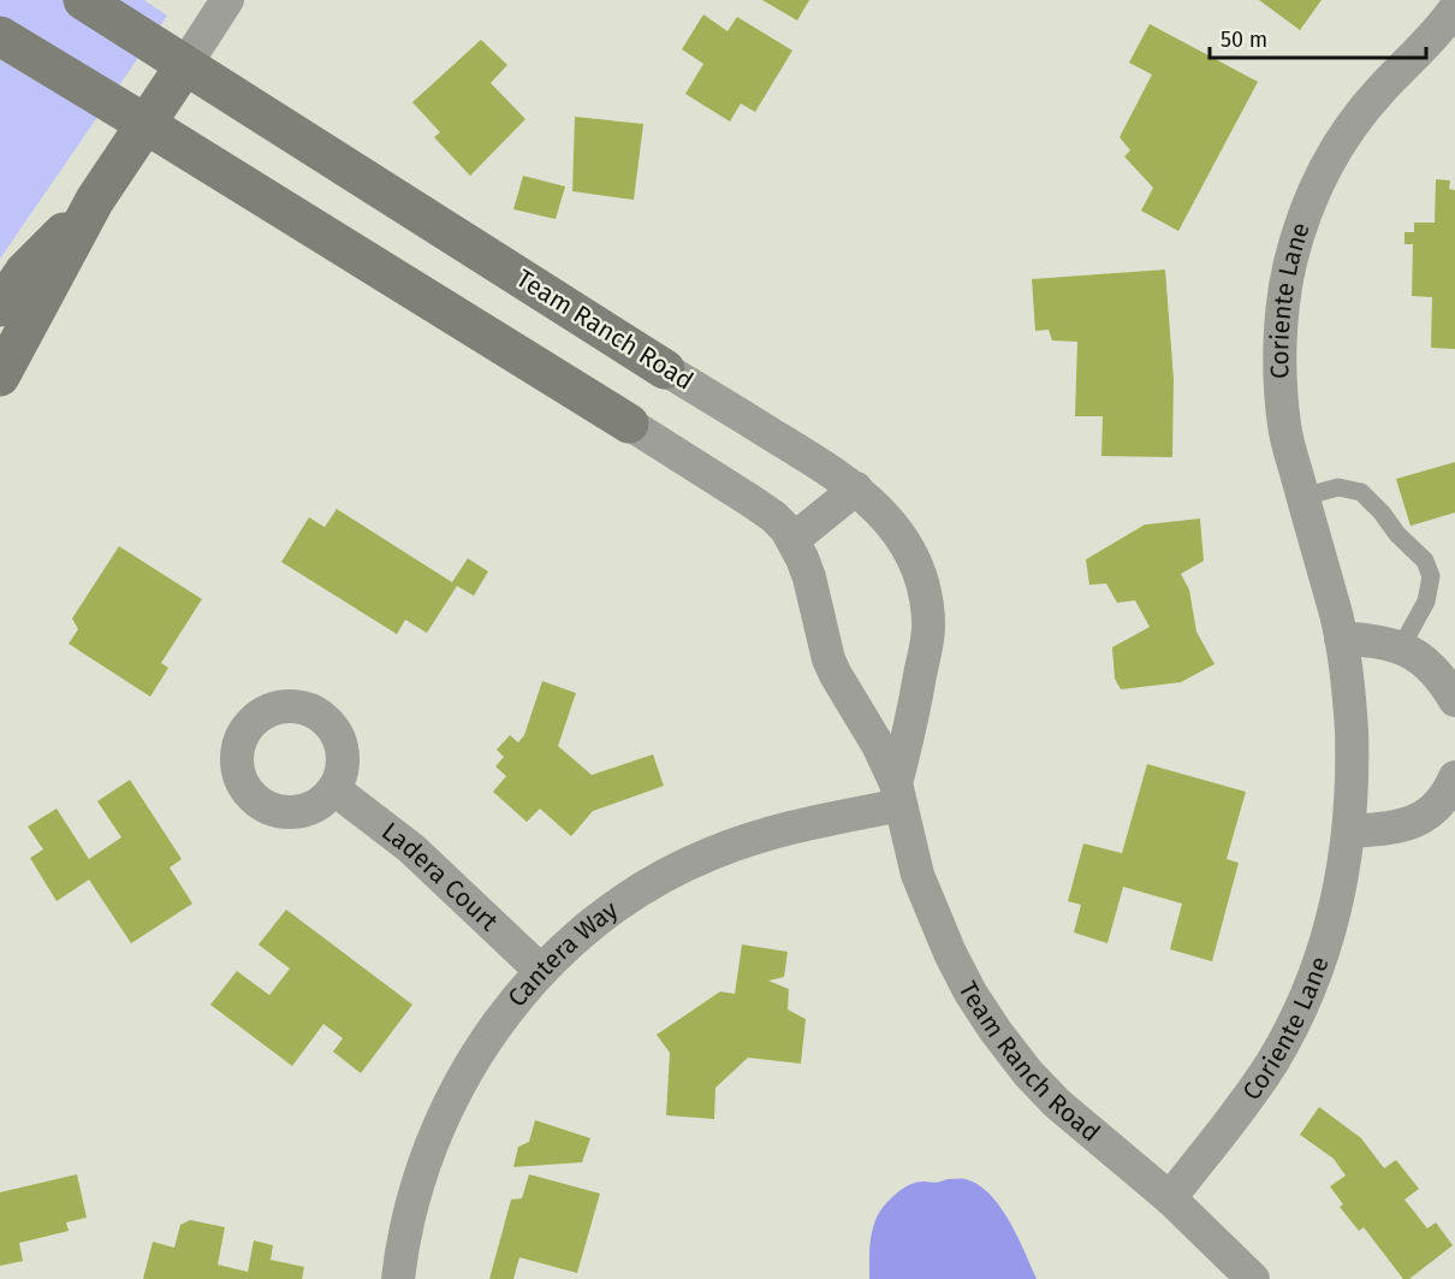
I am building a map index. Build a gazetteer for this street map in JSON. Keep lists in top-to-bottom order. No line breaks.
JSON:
{"streets":{"street":["Coriente Lane","Team Ranch Road","Ladera Court","Cantera Way"]},"crossings":[["Coriente Lane","Team Ranch Road"],["Team Ranch Road","Cantera Way"],["Ladera Court","Cantera Way"]],"scale_bar":"50 m"}
